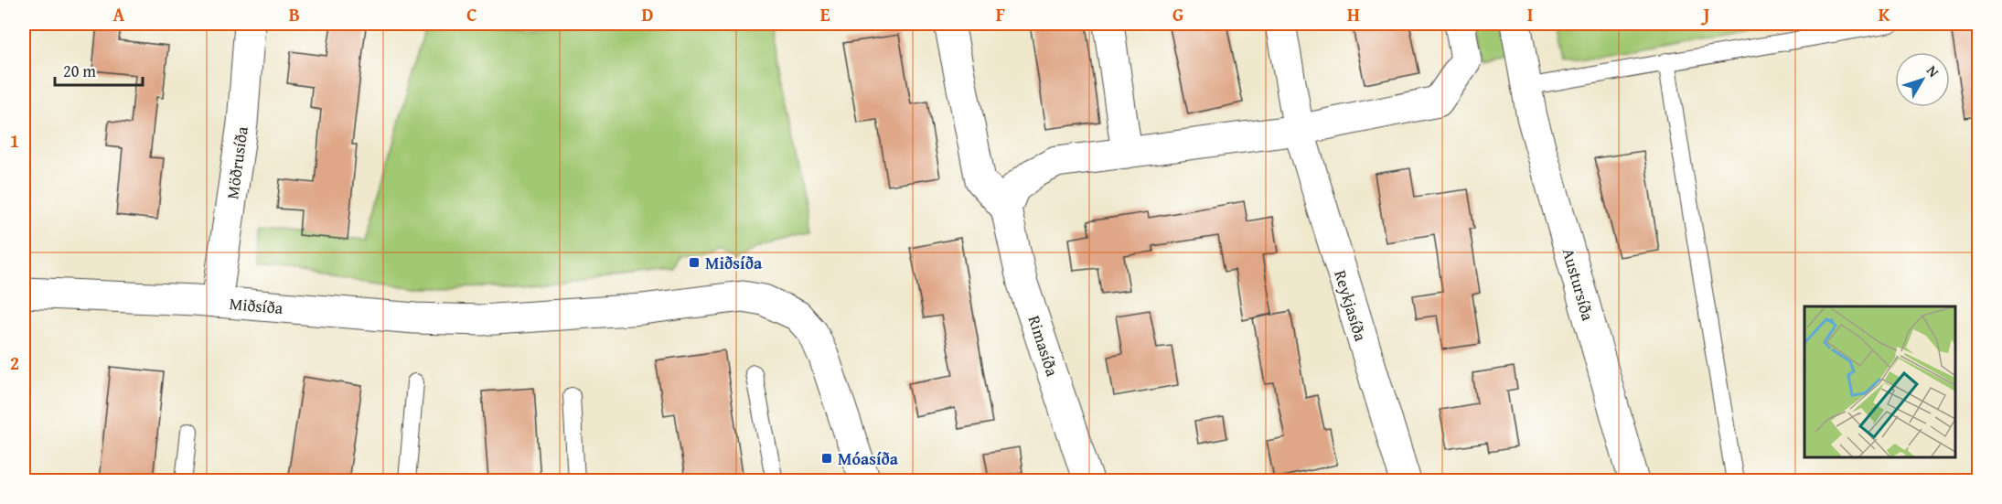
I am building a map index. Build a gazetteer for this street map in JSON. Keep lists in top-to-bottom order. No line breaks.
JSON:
{"streets":{"street":["Möðrusíða","Austursíða","Miðsíða","Reykjasíða","Rimasíða"]},"crossings":[["Möðrusíða","Miðsíða"]],"places":{"transit":["Miðsíða","Móasíða"]},"scale_bar":"20 m","north":"top right","grid":{"columns":["A","B","C","D","E","F","G","H","I","J","K"],"rows":["1","2"]}}
